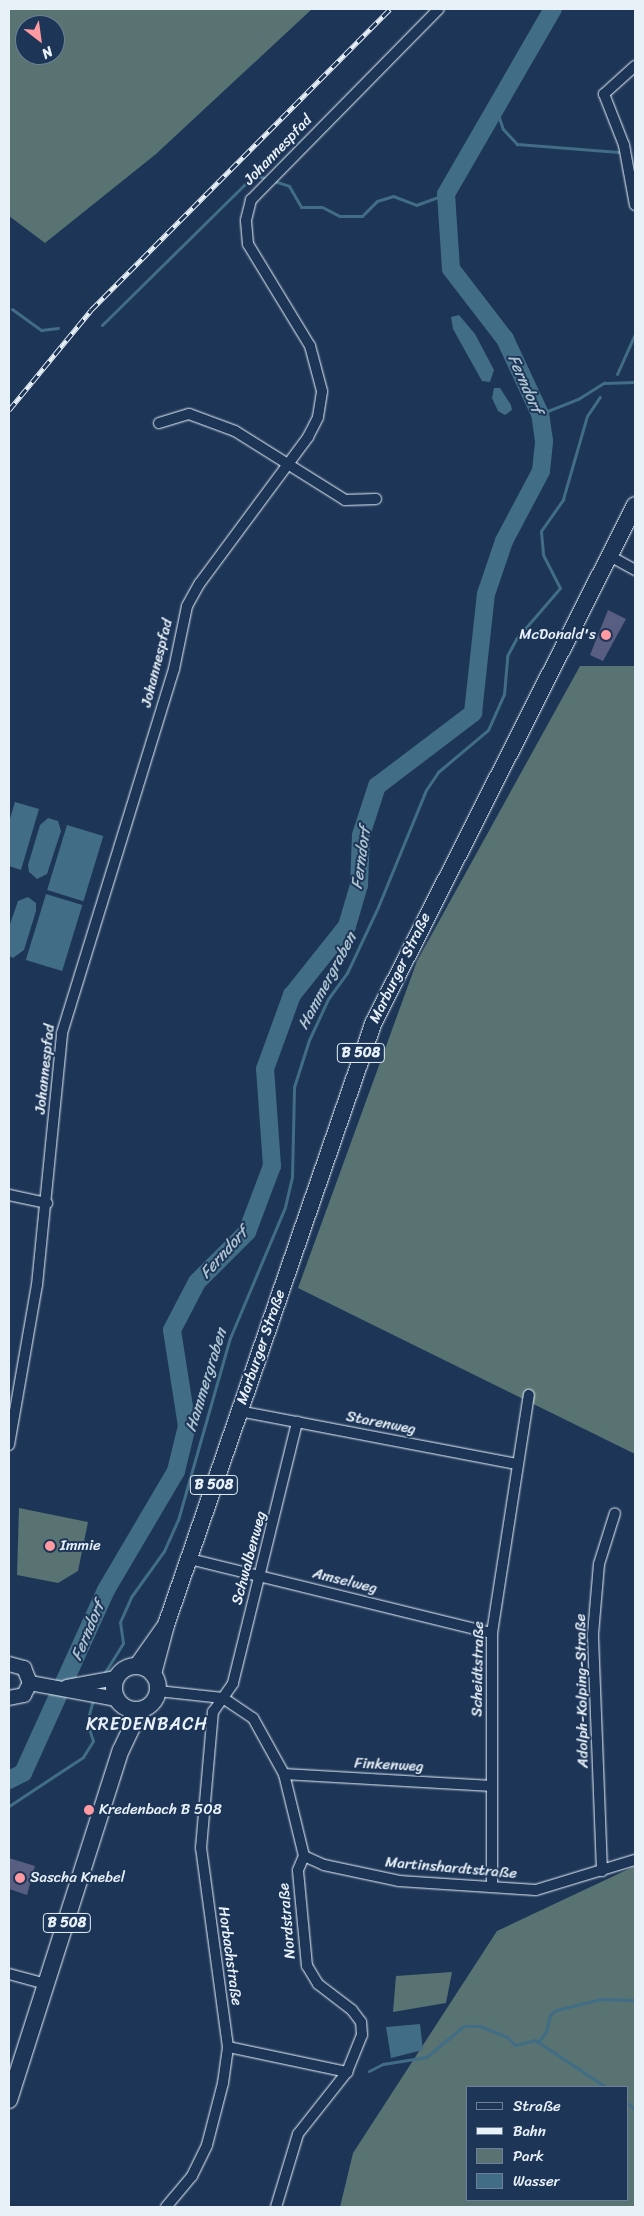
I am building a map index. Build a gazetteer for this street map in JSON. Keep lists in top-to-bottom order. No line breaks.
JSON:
{"streets":{"main road":["Marburger Straße","B 508"],"street":["Johannespfad","Starenweg","Schwalbenweg","Amselweg","Scheidtstraße","Adolph-Kolping-Straße","Finkenweg","Martinshardtstraße","Nordstraße","Horbachstraße"]},"crossings":[["Marburger Straße","B 508"],["Marburger Straße","Starenweg"],["Marburger Straße","Amselweg"],["Starenweg","Schwalbenweg"],["Starenweg","Scheidtstraße"],["Schwalbenweg","Amselweg"],["Schwalbenweg","Horbachstraße"],["Amselweg","Scheidtstraße"],["Scheidtstraße","Finkenweg"],["Scheidtstraße","Martinshardtstraße"],["Adolph-Kolping-Straße","Martinshardtstraße"],["Martinshardtstraße","Nordstraße"]],"districts":["KREDENBACH"],"water":["Ferndorf","Hammergraben"],"places":["McDonald's","Immie","Kredenbach B 508","Sascha Knebel"],"legend":["Straße","Bahn","Park","Wasser"],"north":"bottom right"}
